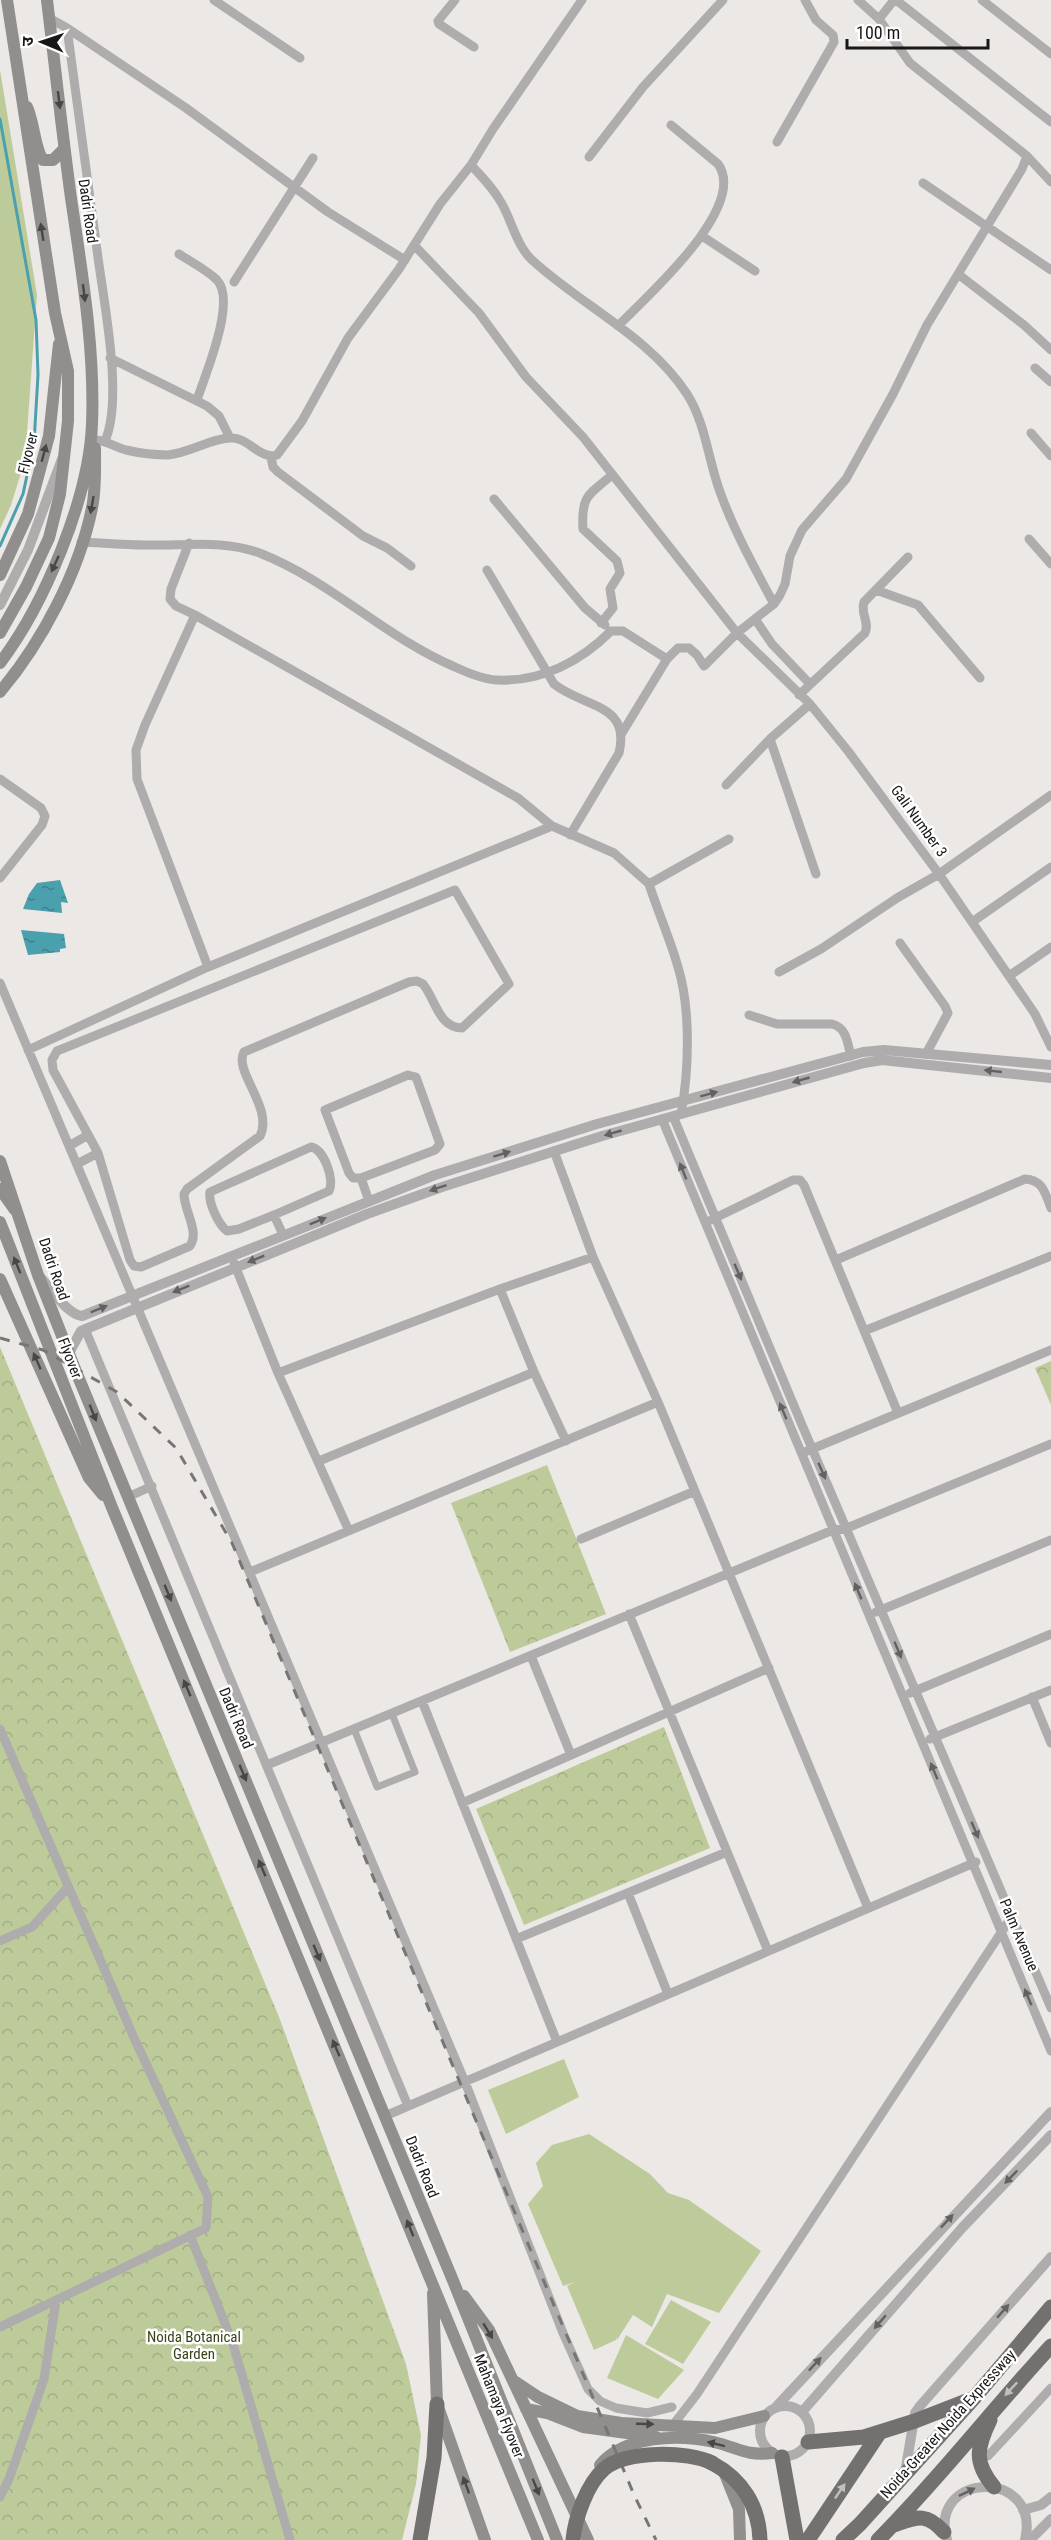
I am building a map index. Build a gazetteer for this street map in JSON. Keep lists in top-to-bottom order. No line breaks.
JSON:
{"streets":{"highway":["Noida-Greater Noida Expressway"],"main road":["Dadri Road","Flyover","Mahamaya Flyover"],"street":["Gali Number 3","Palm Avenue"]},"crossings":[["Dadri Road","Mahamaya Flyover"]],"parks":["Noida Botanical Garden"],"scale_bar":"100 m","north":"left"}
